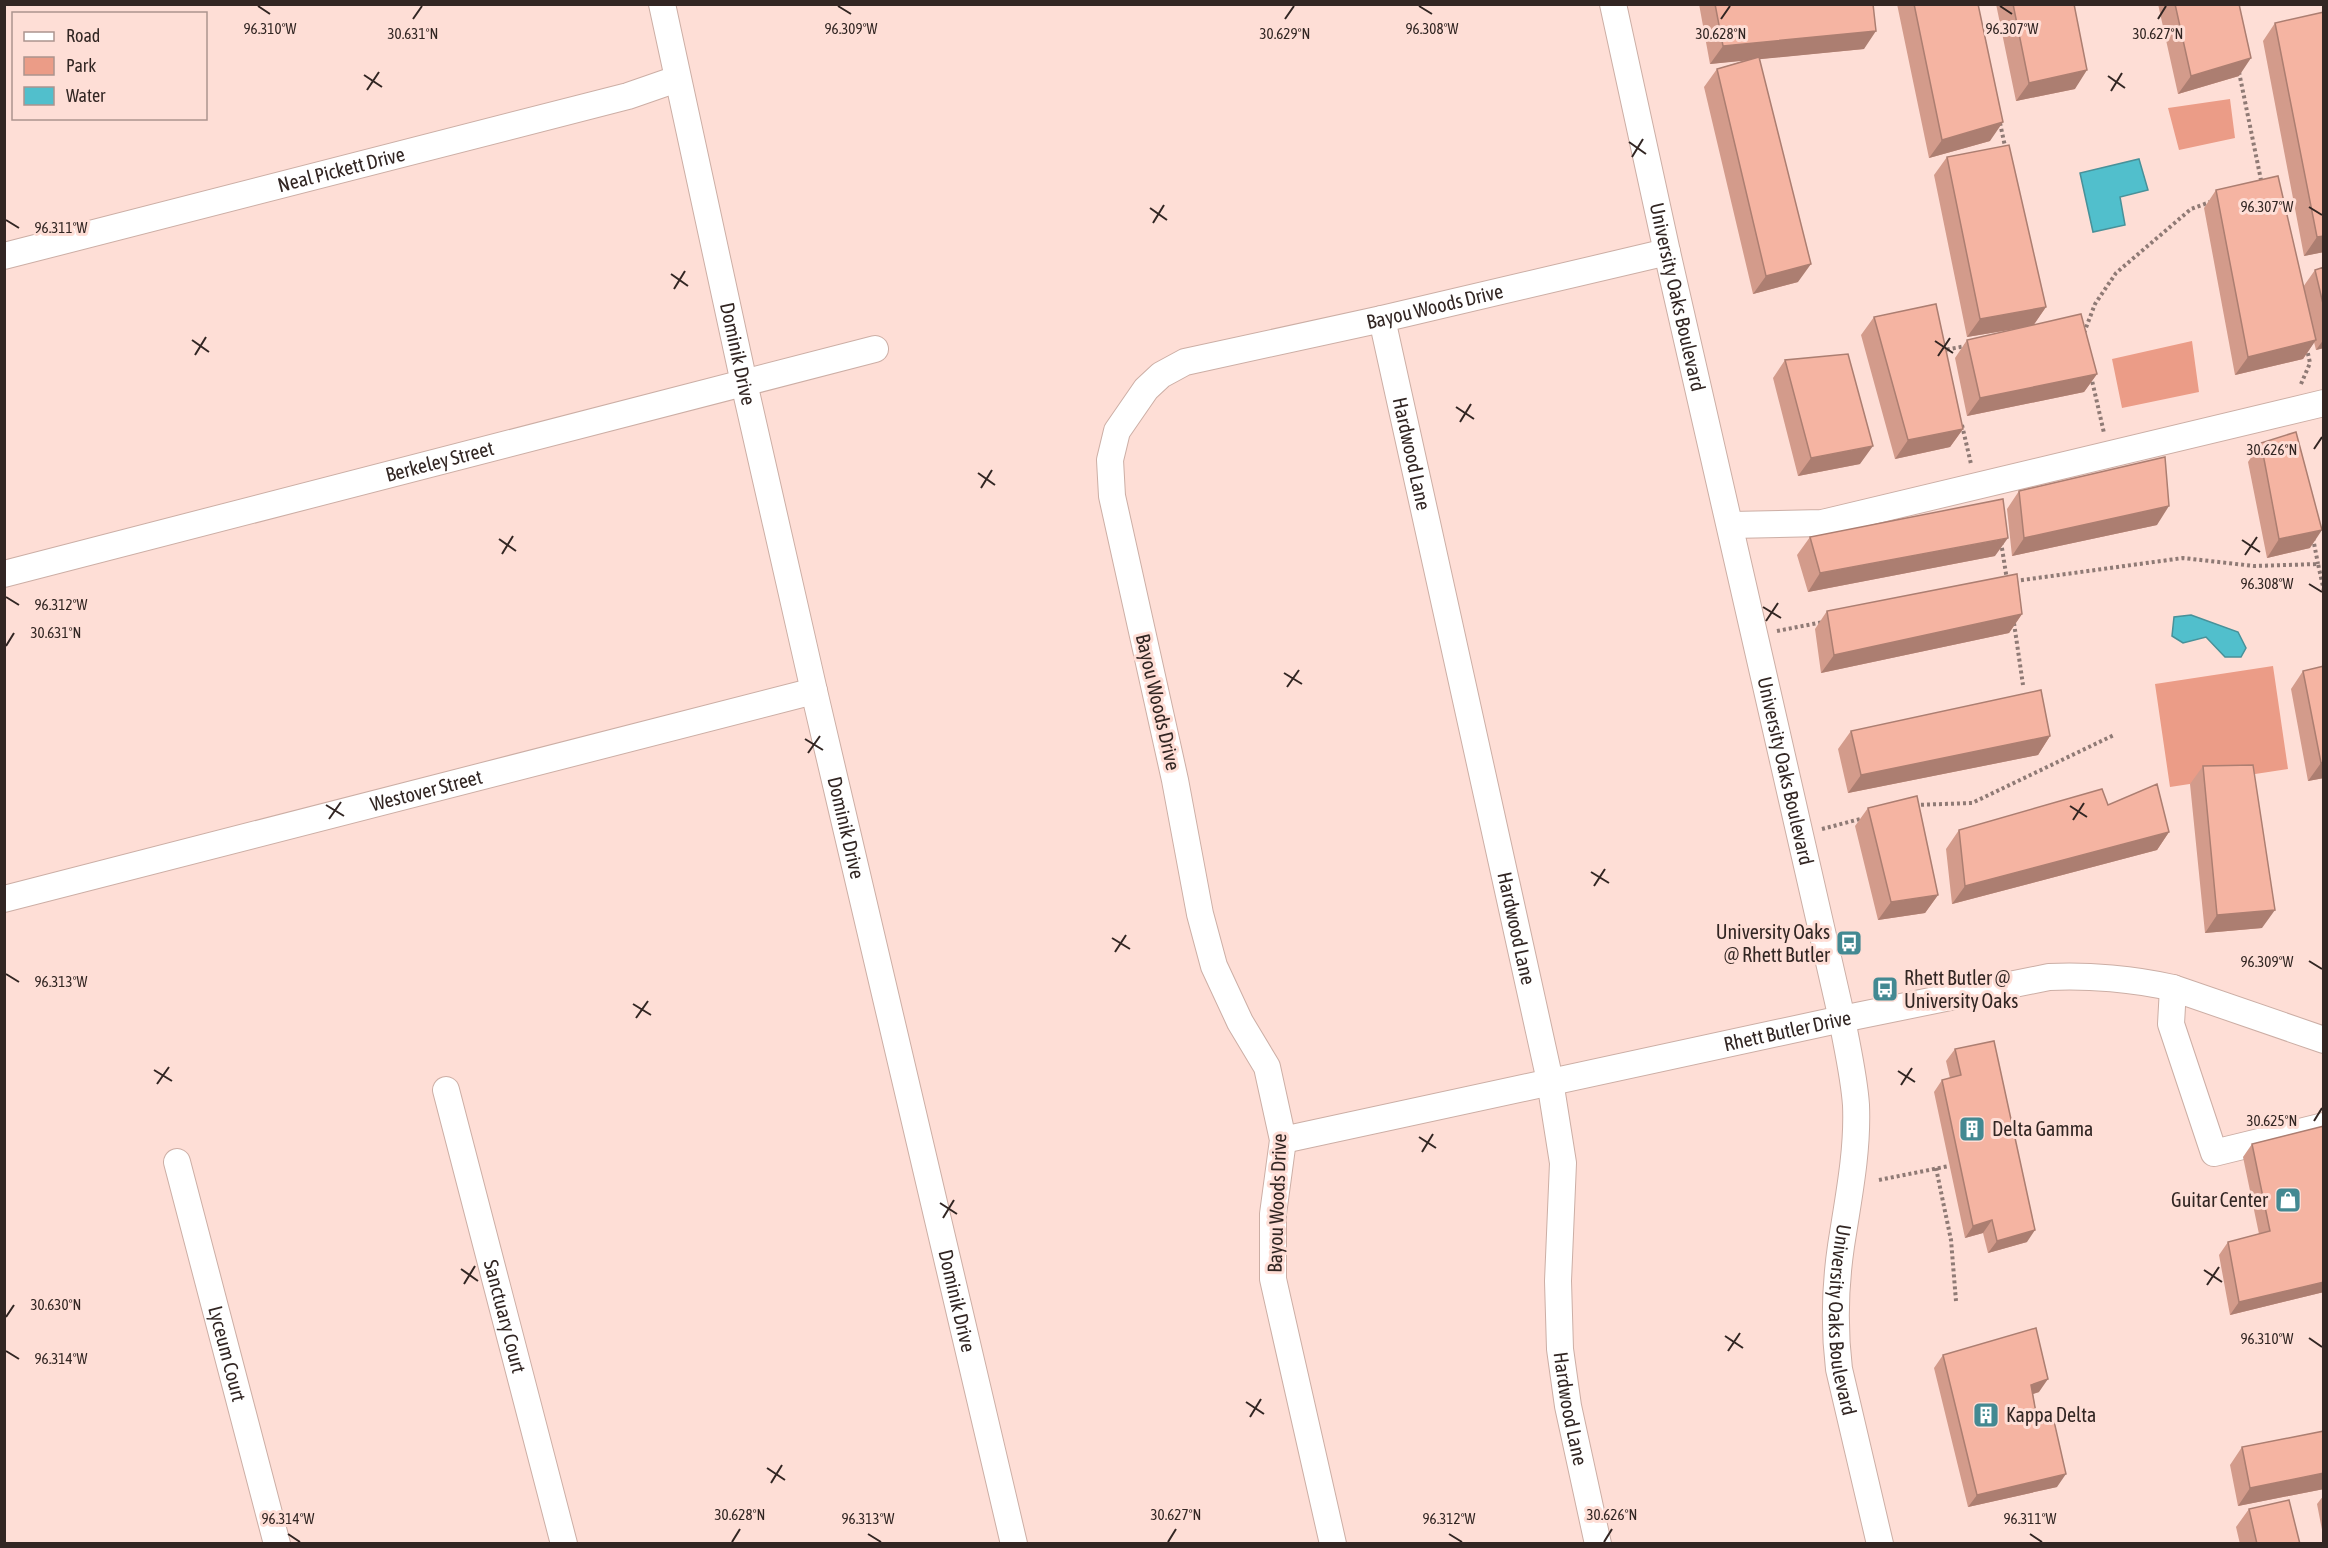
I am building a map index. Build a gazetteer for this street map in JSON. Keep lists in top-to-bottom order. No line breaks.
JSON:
{"streets":{"street":["Neal Pickett Drive","University Oaks Boulevard","Bayou Woods Drive","Dominik Drive","Hardwood Lane","Berkeley Street","Westover Street","Rhett Butler Drive","Sanctuary Court","Lyceum Court"]},"crossings":[["Neal Pickett Drive","Dominik Drive"],["University Oaks Boulevard","Bayou Woods Drive"],["University Oaks Boulevard","Rhett Butler Drive"],["Bayou Woods Drive","Hardwood Lane"],["Bayou Woods Drive","Rhett Butler Drive"],["Dominik Drive","Berkeley Street"],["Dominik Drive","Westover Street"],["Hardwood Lane","Rhett Butler Drive"]],"places":{"bus stop":["University Oaks @ Rhett Butler","Rhett Butler @ University Oaks"],"building":["Delta Gamma","Kappa Delta"],"shop":["Guitar Center"]},"legend":["Road","Park","Water"],"coordinates":["96.310°W","96.309°W","96.308°W","96.307°W","30.631°N","30.629°N","30.628°N","30.627°N","96.311°W","30.626°N","96.312°W","96.313°W","30.625°N","30.630°N","96.314°W"]}
